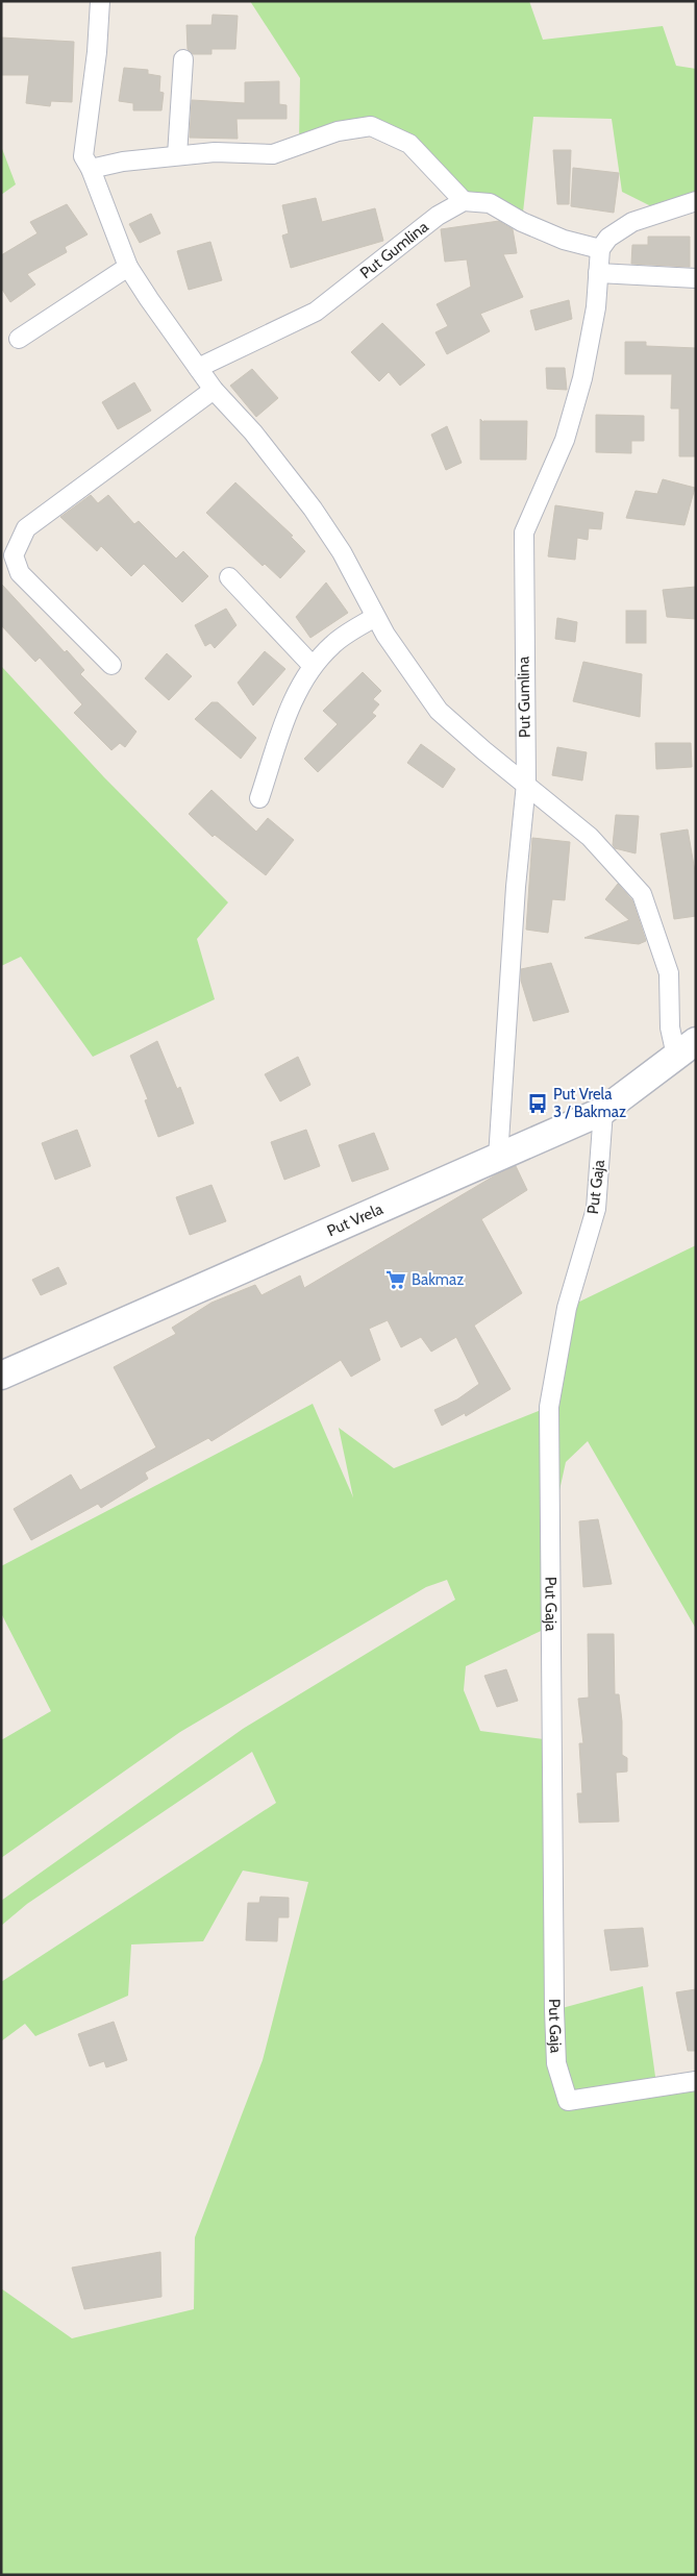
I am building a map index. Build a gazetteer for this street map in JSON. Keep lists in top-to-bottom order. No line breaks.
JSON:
{"streets":{"main road":["Put Vrela"],"street":["Put Gumlina","Put Gaja"]},"crossings":[["Put Gumlina","Put Vrela"],["Put Gaja","Put Vrela"]],"places":{"bus stop":["Put Vrela 3 / Bakmaz"],"supermarket":["Bakmaz"]}}
